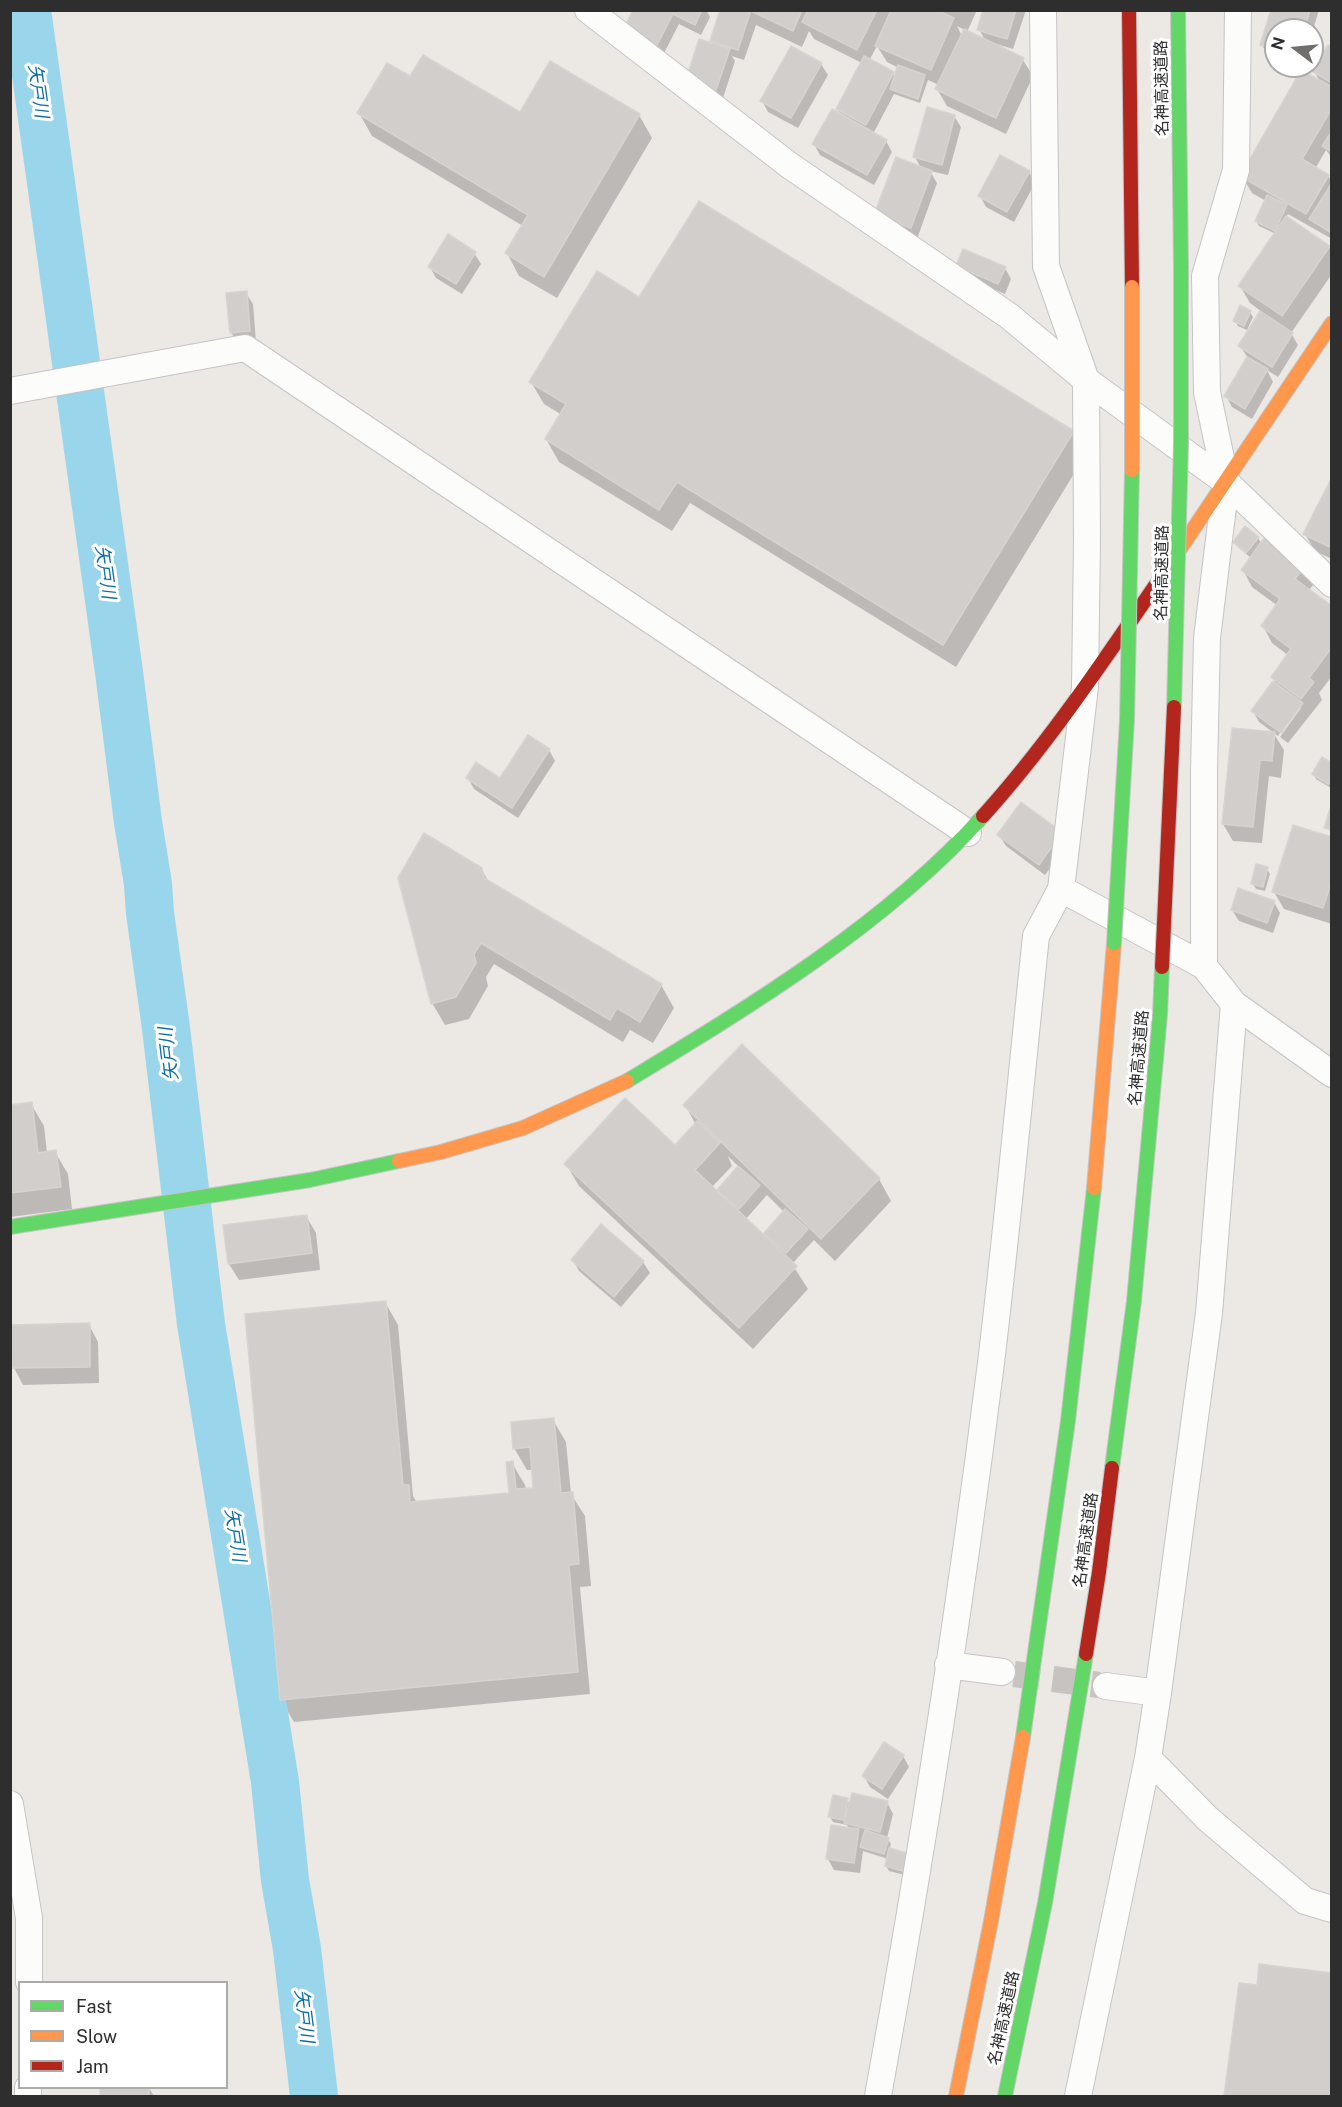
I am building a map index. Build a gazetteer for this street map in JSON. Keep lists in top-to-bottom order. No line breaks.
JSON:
{"streets":{"main road":["名神高速道路"]},"water":["矢戸川"],"legend":["Fast","Slow","Jam"],"north":"left"}
